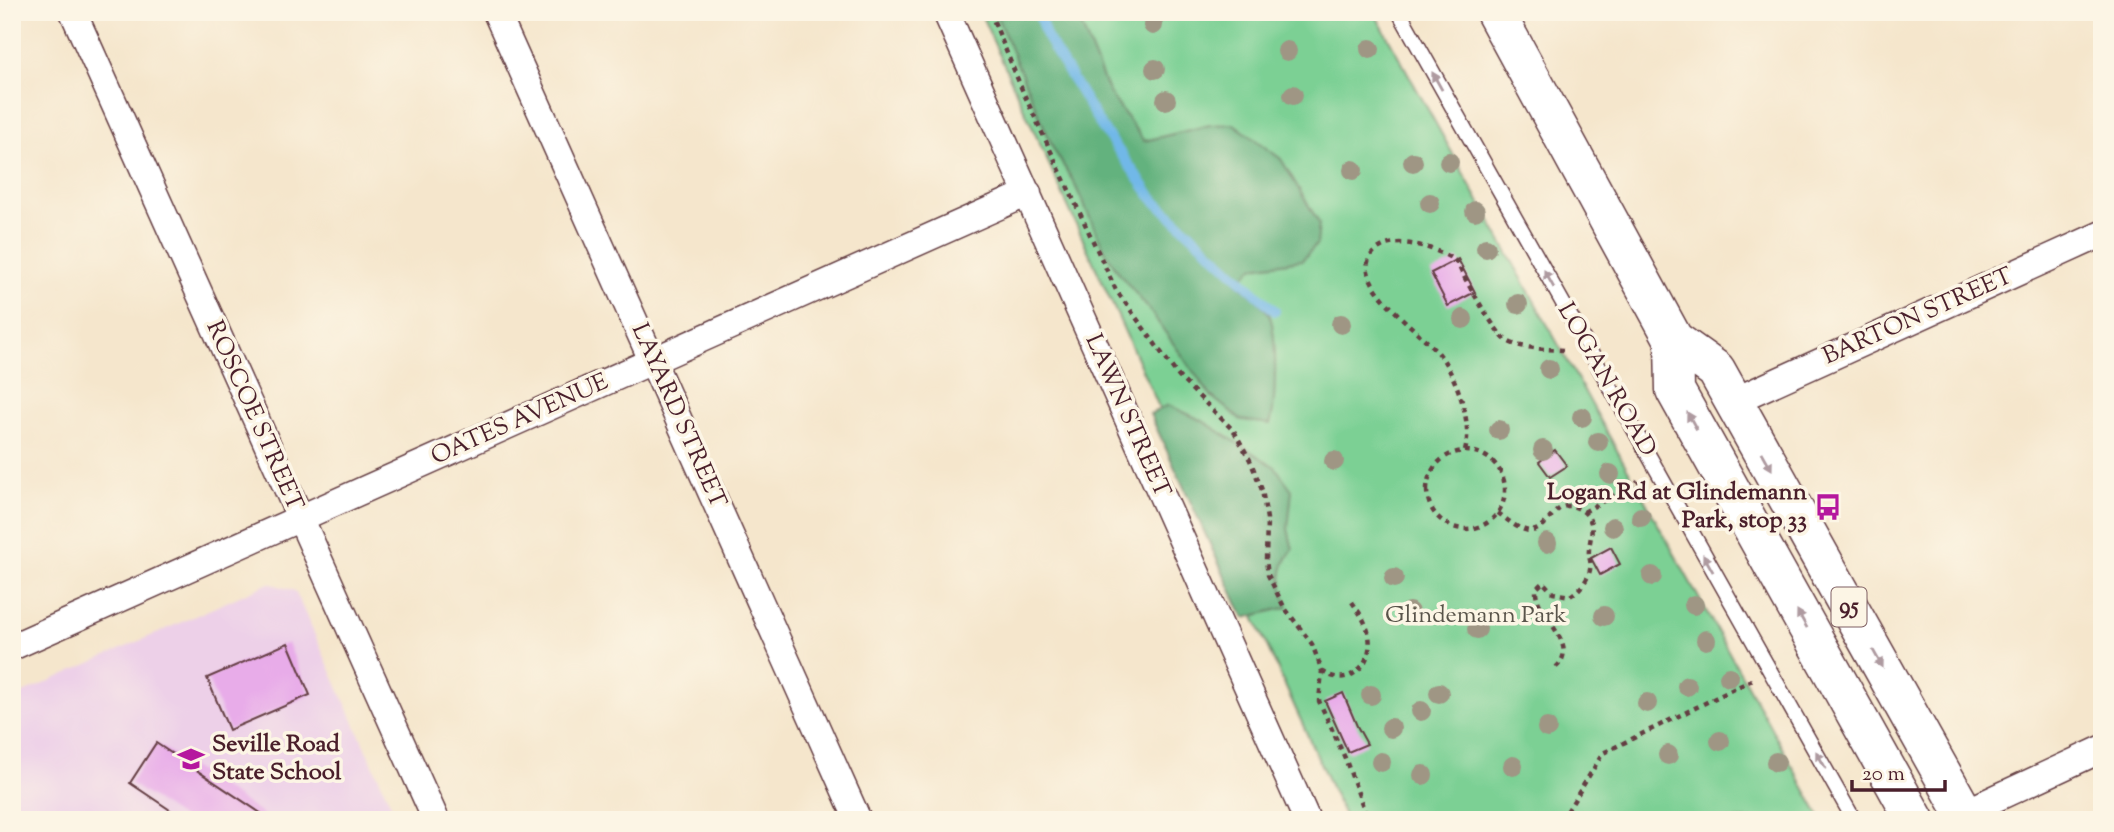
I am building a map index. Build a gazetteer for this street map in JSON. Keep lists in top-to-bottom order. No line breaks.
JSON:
{"streets":{"main road":["95"],"street":["BARTON STREET","ROSCOE STREET","LAYARD STREET","LAWN STREET","OATES AVENUE"],"lane":["LOGAN ROAD"]},"crossings":[["BARTON STREET","95"],["ROSCOE STREET","OATES AVENUE"],["LAYARD STREET","OATES AVENUE"],["LAWN STREET","OATES AVENUE"]],"one_way":["LOGAN ROAD"],"parks":["Glindemann Park"],"places":{"bus stop":["Logan Rd at Glindemann Park, stop 33"],"school or university":["Seville Road State School"]},"scale_bar":"20 m"}
